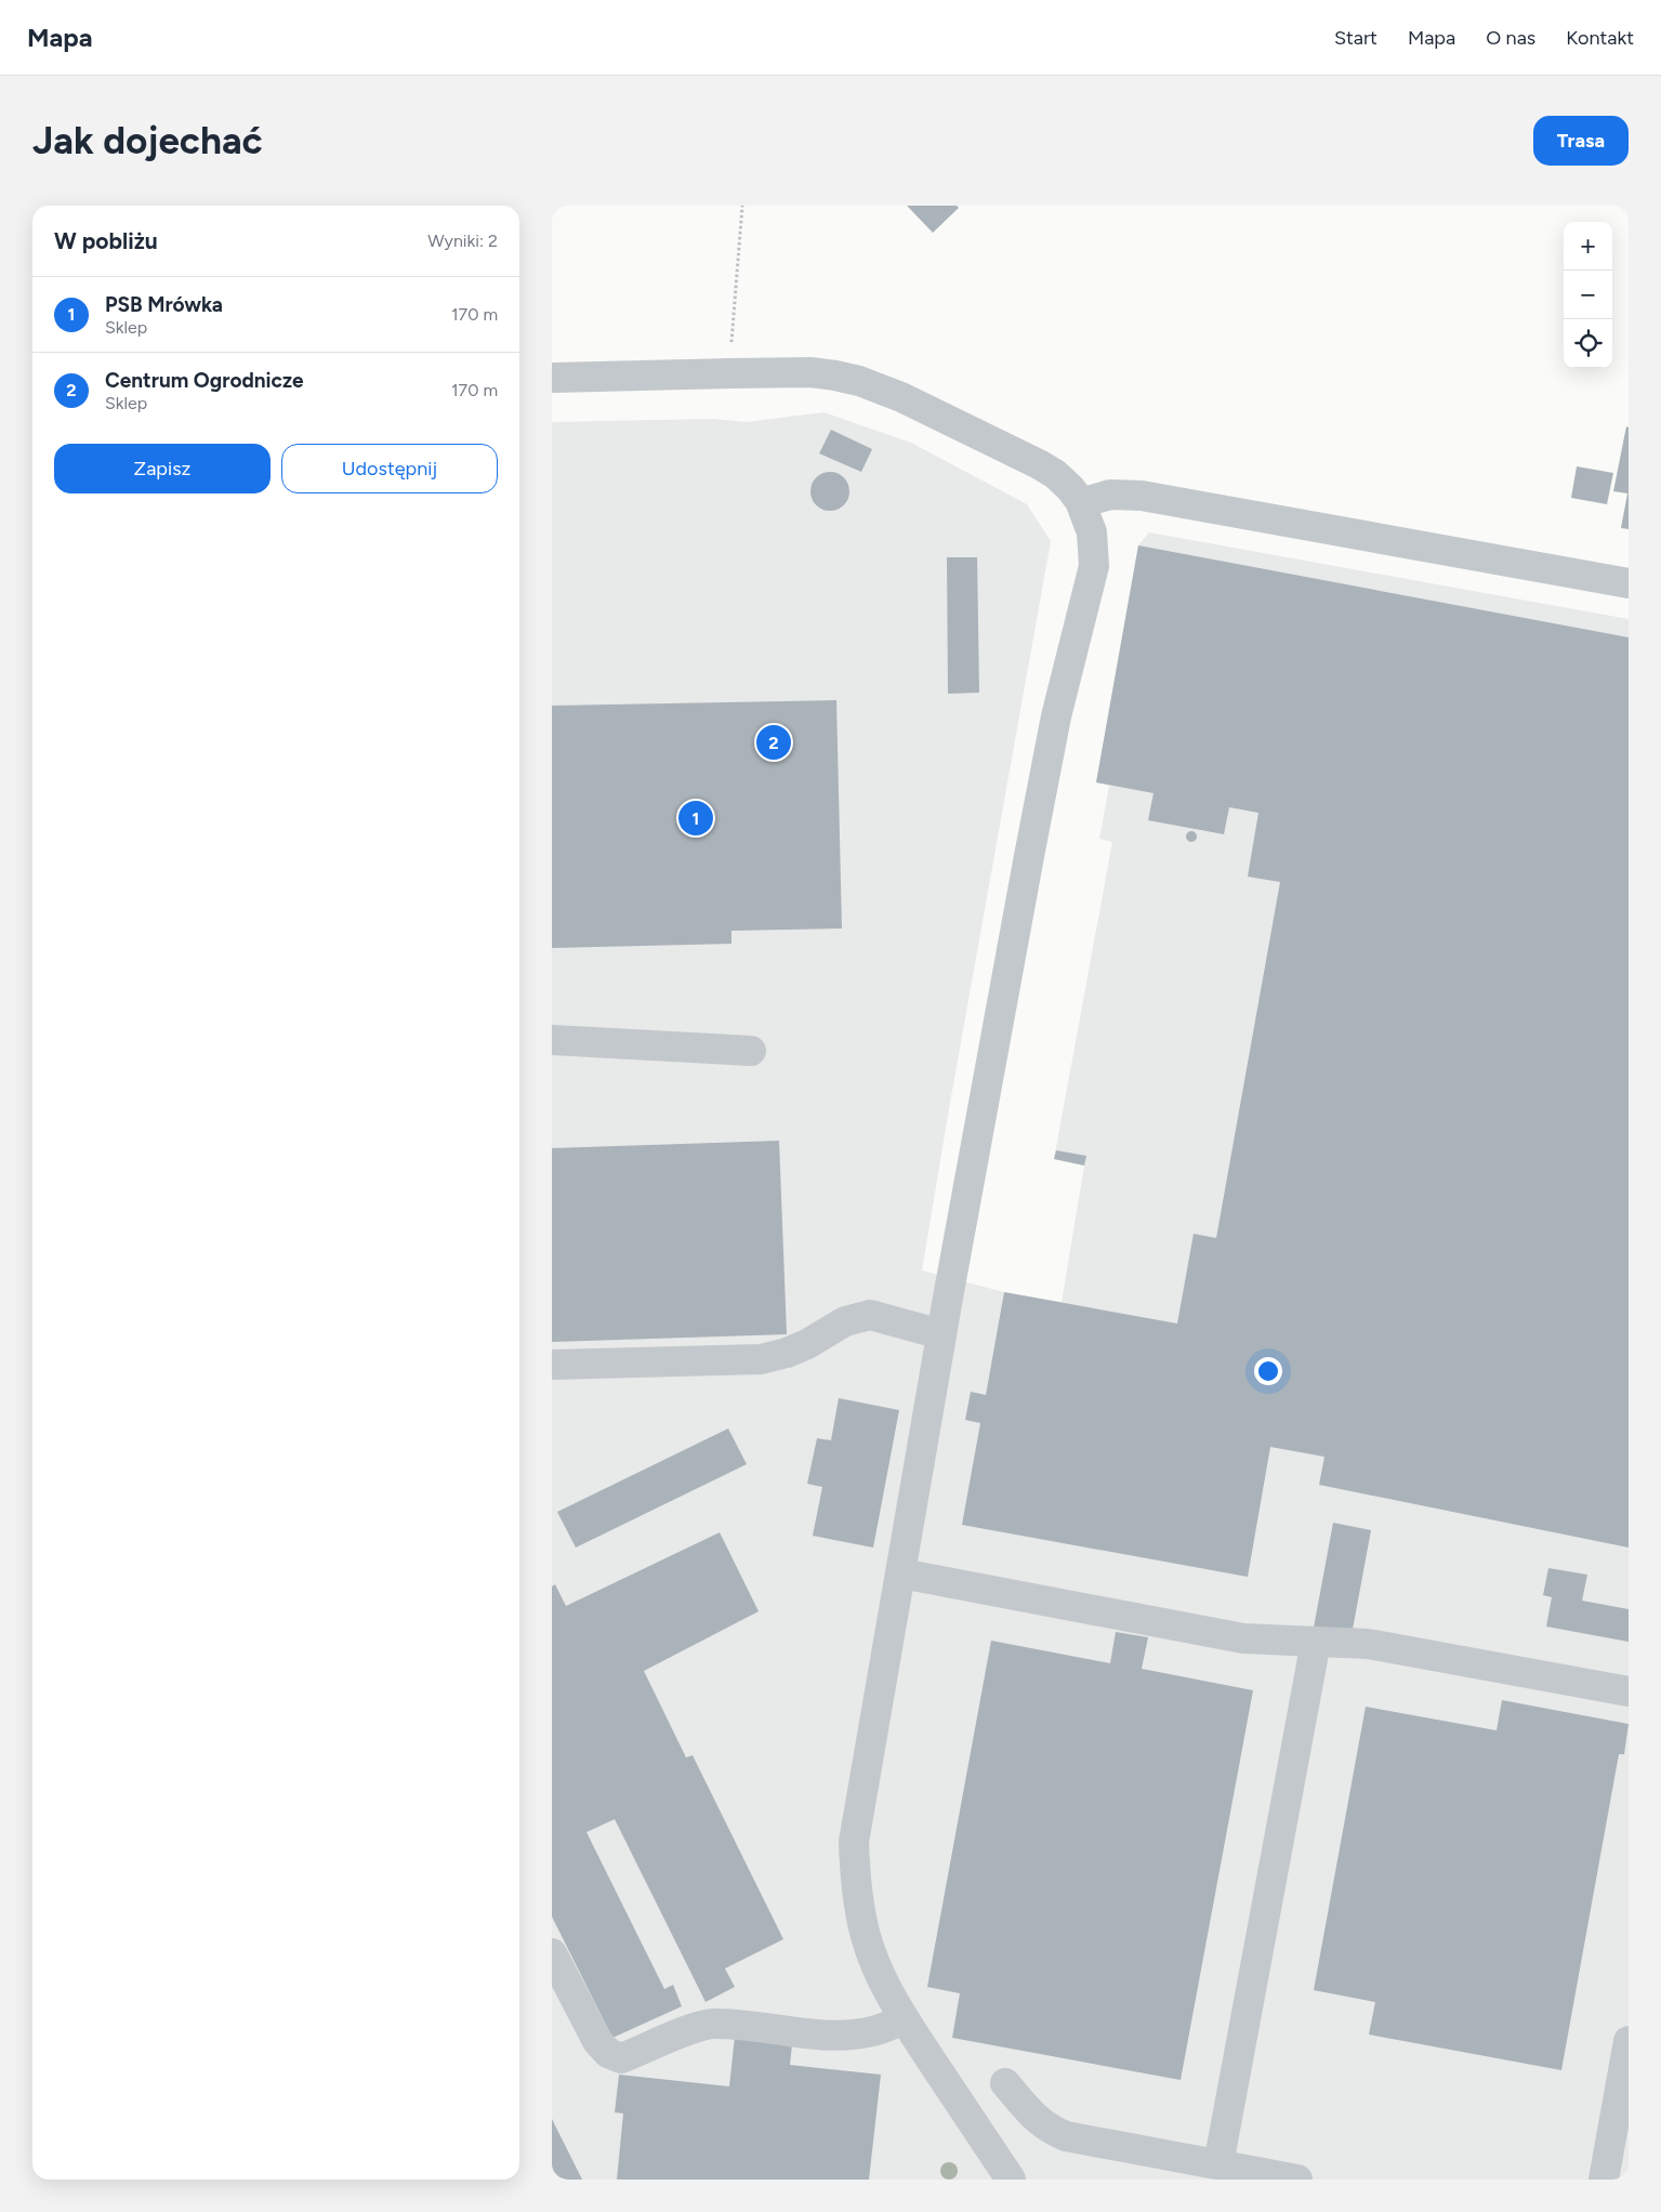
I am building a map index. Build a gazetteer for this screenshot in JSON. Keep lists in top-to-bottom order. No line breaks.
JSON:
{"page":{"header":"Mapa","nav":["Start","Mapa","O nas","Kontakt"],"buttons":["Trasa",["Zapisz","Udostępnij"]],"title":"Jak dojechać","heading":["W pobliżu","Wyniki: 2"],"map_buttons":["+","−"],"list":[{"mark":"1","name":"PSB Mrówka","note":"Sklep","value":"170 m"},{"mark":"2","name":"Centrum Ogrodnicze","note":"Sklep","value":"170 m"}],"pins":["2","1"]}}
